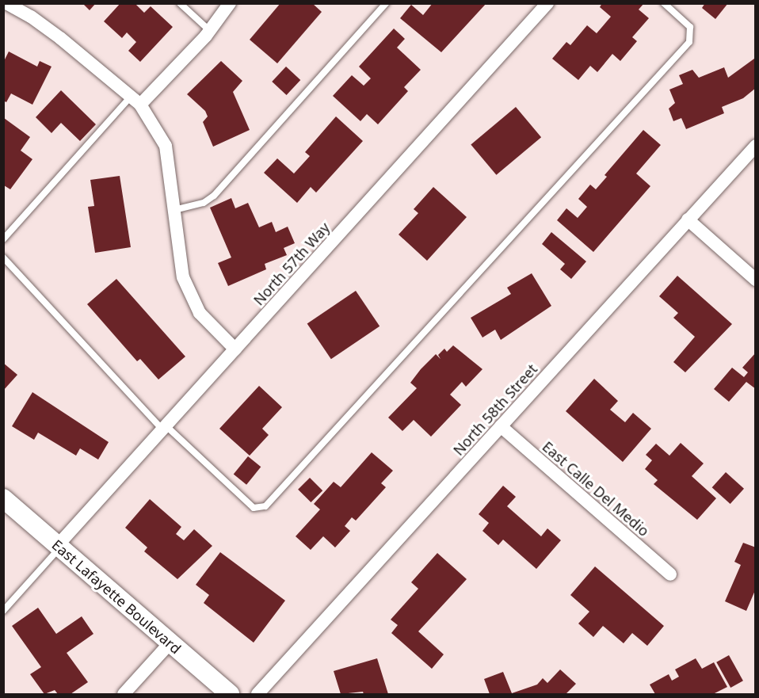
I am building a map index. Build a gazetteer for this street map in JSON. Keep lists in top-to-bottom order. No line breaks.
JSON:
{"streets":{"street":["North 57th Way","North 58th Street","East Calle Del Medio","East Lafayette Boulevard"]},"crossings":[["North 57th Way","East Lafayette Boulevard"],["North 58th Street","East Calle Del Medio"]]}
